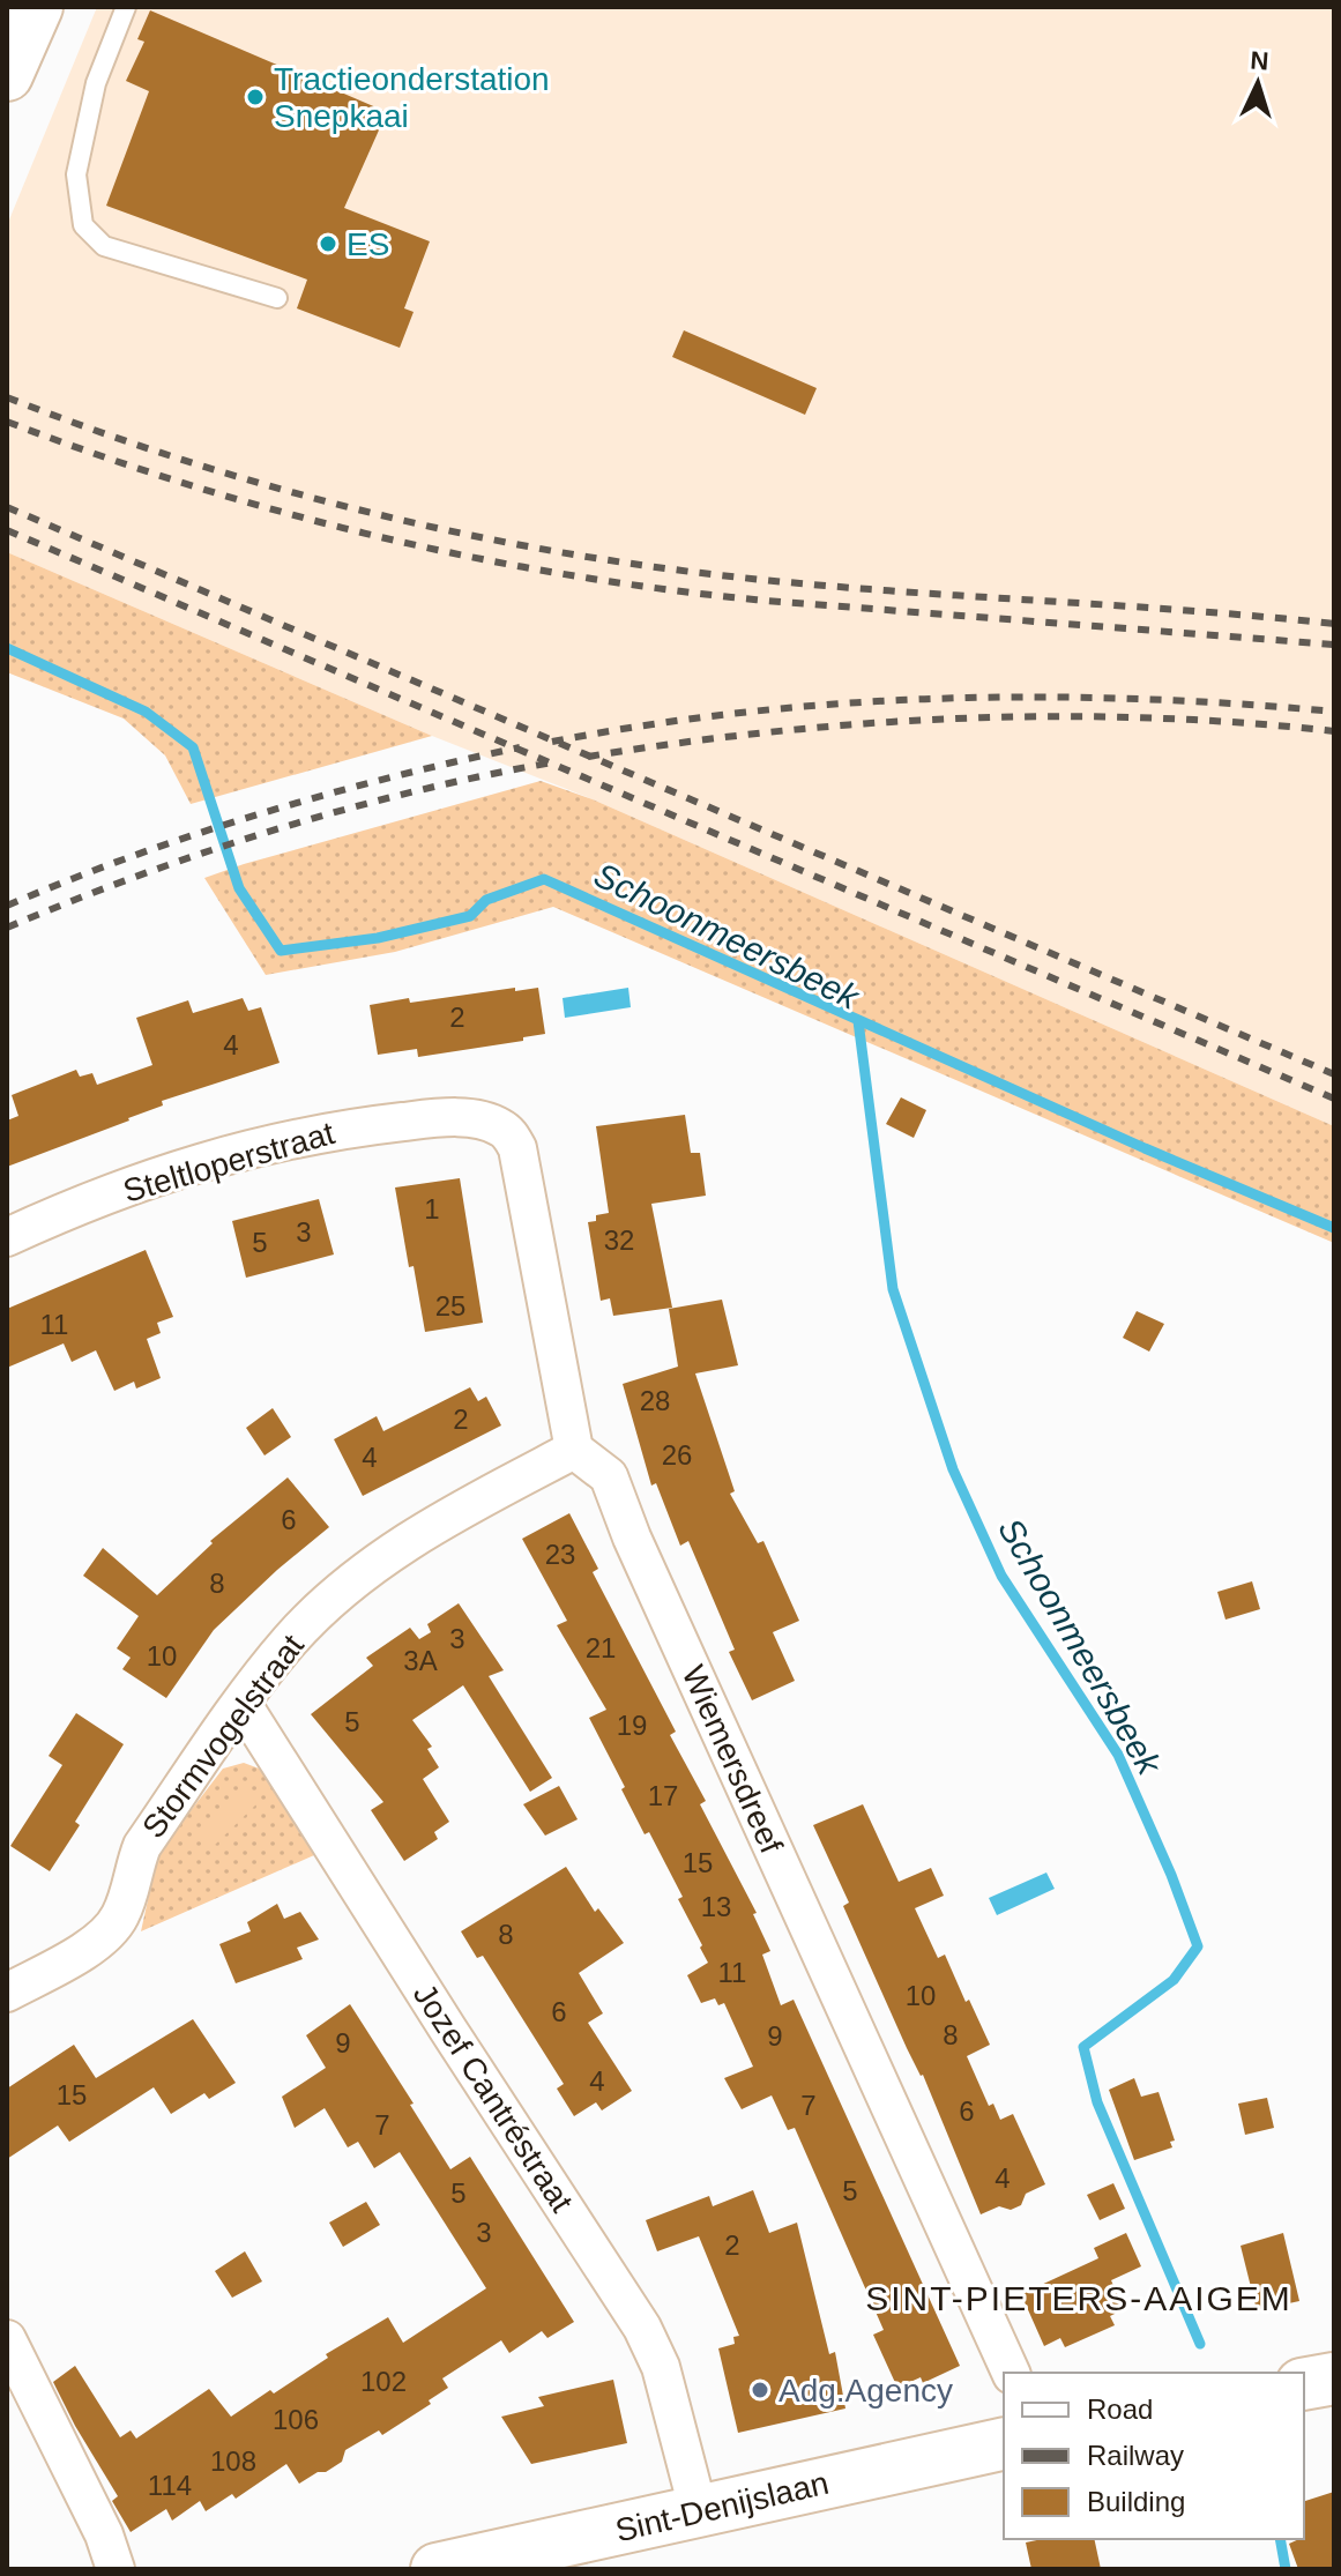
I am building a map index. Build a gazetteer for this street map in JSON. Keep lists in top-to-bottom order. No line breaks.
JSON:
{"streets":{"street":["Steltloperstraat","Stormvogelstraat","Wiemersdreef","Jozef Cantréstraat","Sint-Denijslaan"]},"crossings":[["Steltloperstraat","Stormvogelstraat"],["Steltloperstraat","Wiemersdreef"],["Stormvogelstraat","Wiemersdreef"],["Stormvogelstraat","Jozef Cantréstraat"],["Jozef Cantréstraat","Sint-Denijslaan"]],"districts":["SINT-PIETERS-AAIGEM"],"water":["Schoonmeersbeek"],"places":["Tractieonderstation Snepkaai","ES","Adg.Agency"],"house_numbers":["2","4","1","3","32","5","25","11","28","2","26","4","6","23","8","3","21","10","3A","5","19","17","15","13","8","11","10","6","8","9","9","4","15","7","6","7","4","5","5","3","2","102","106","108","114"],"legend":["Road","Railway","Building"],"north":"top"}
